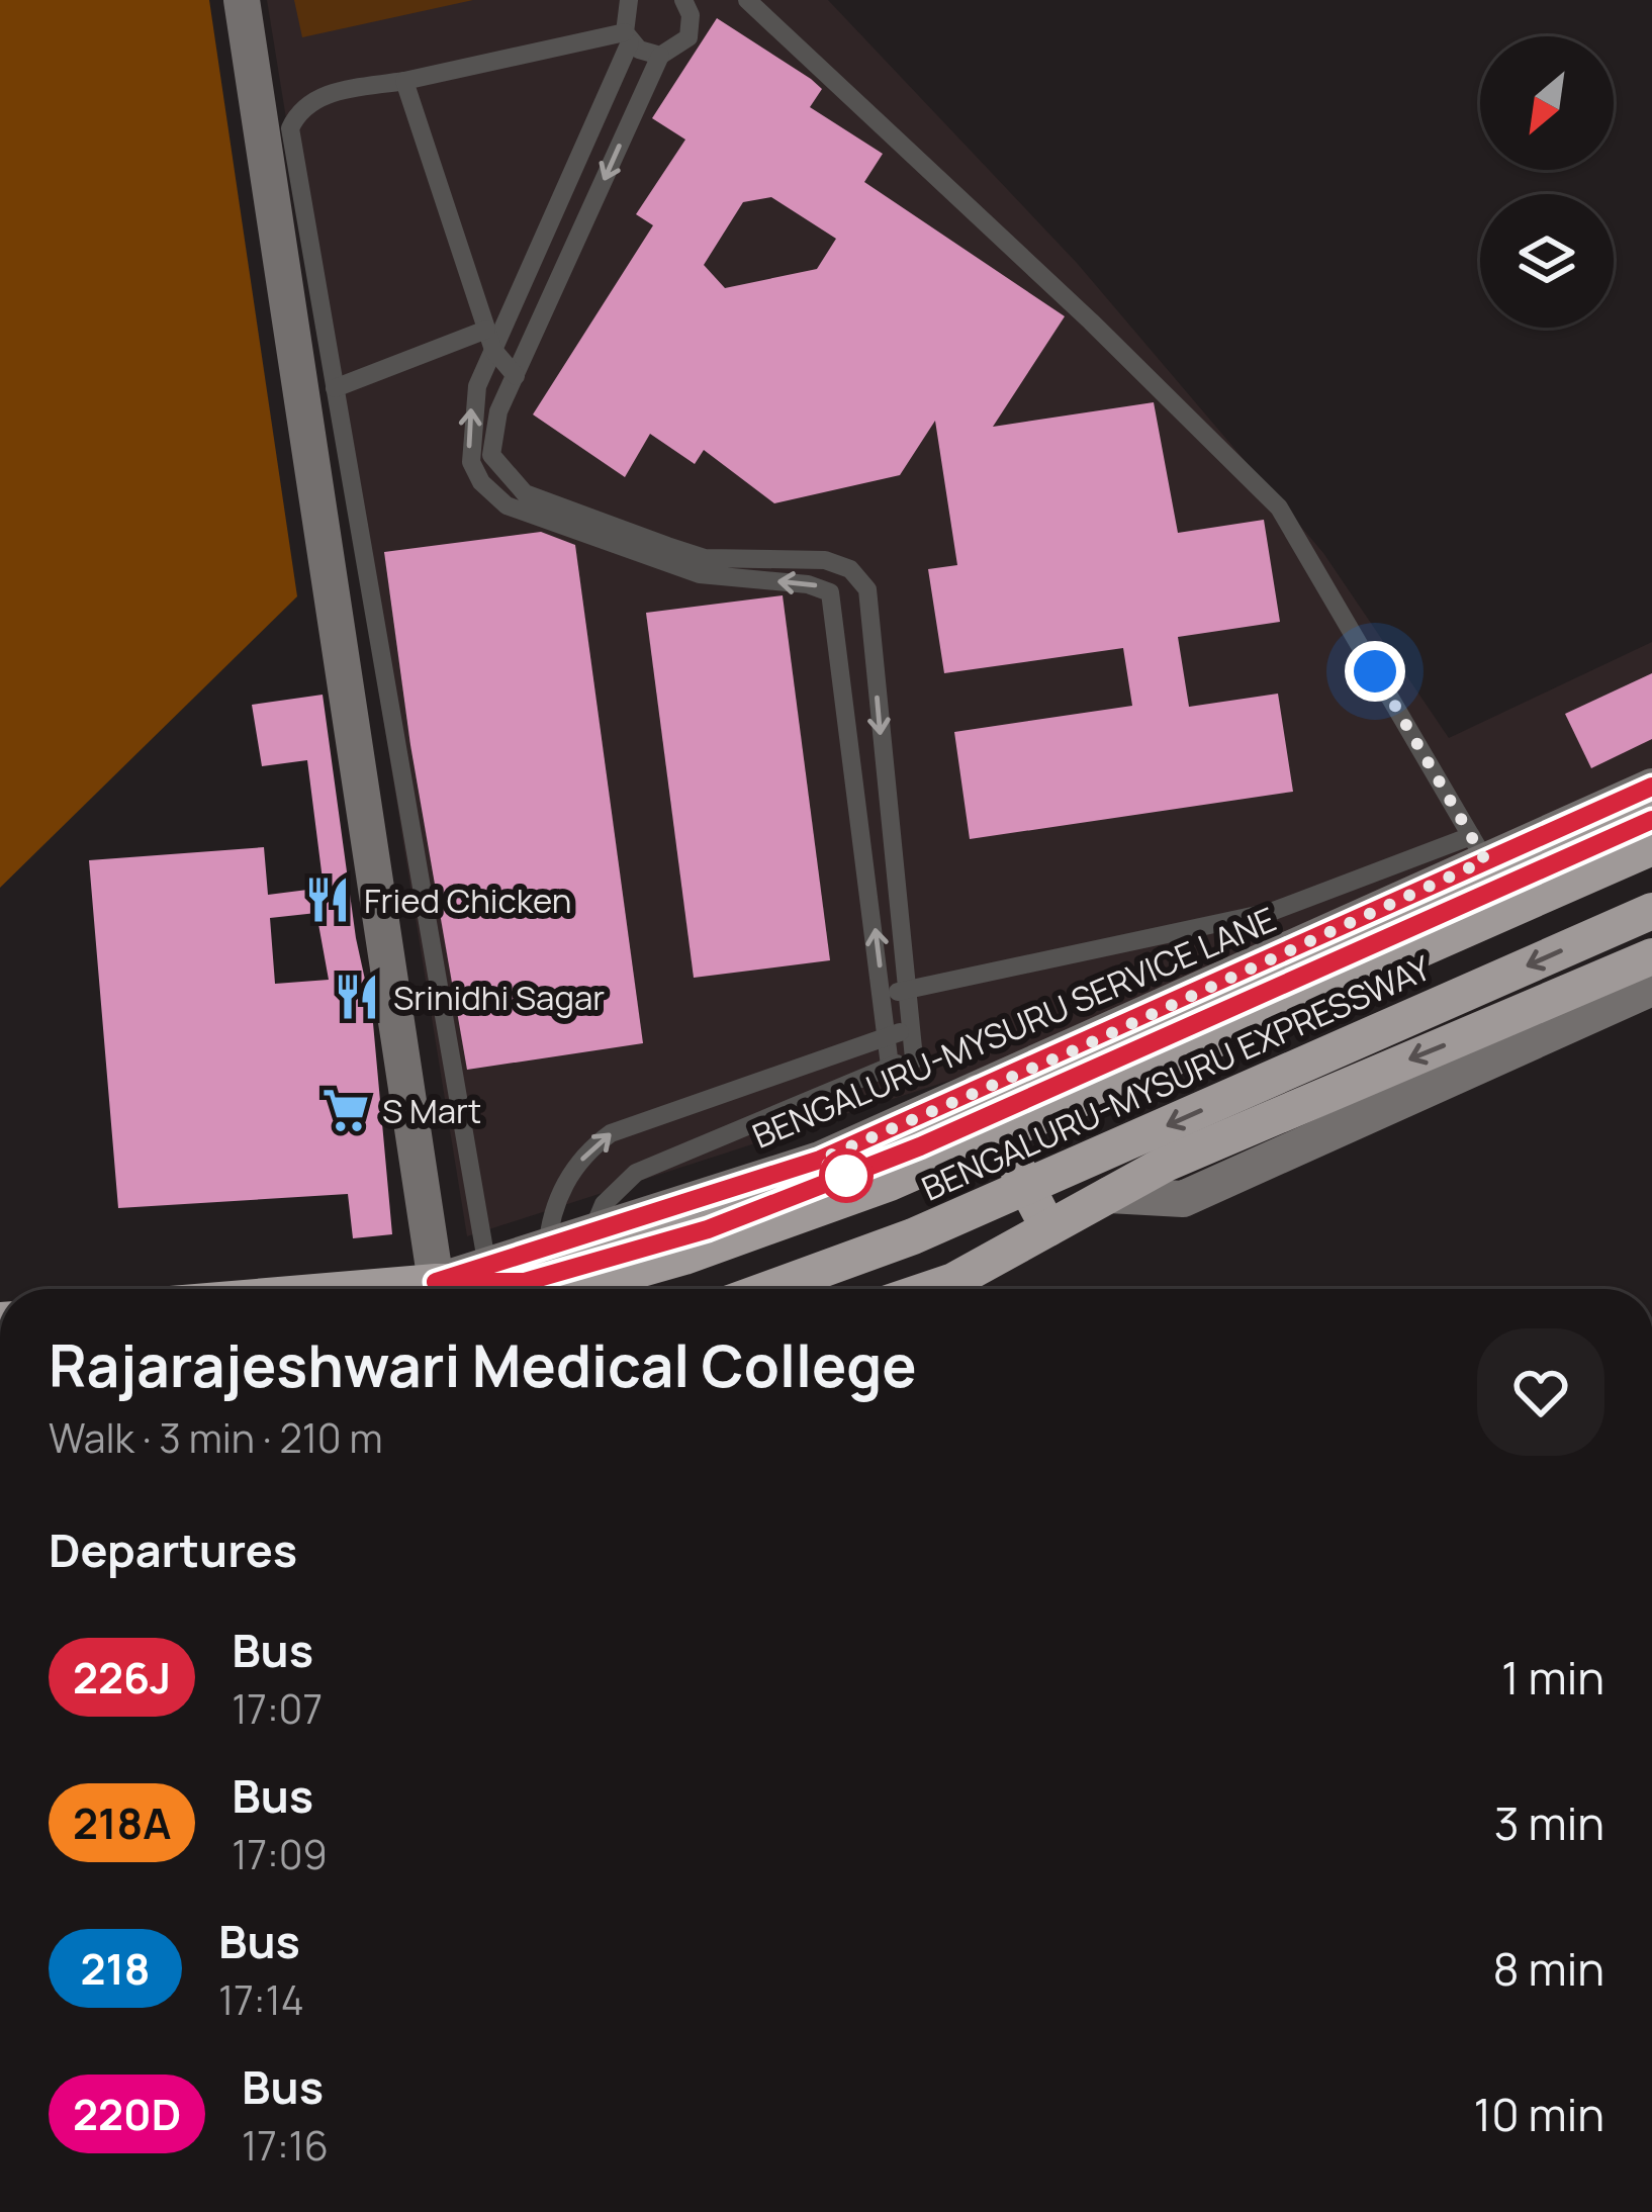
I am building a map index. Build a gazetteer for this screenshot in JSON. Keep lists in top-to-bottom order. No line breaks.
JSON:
{"streets":{"highway":["BENGALURU-MYSURU SERVICE LANE","BENGALURU-MYSURU EXPRESSWAY"]},"places":{"restaurant":["Fried Chicken","Srinidhi Sagar"],"supermarket":["S Mart"]},"lines":["bus line 226J"],"north":"bottom left","page":{"heading":[["Rajarajeshwari Medical College","Walk · 3 min · 210 m"],"Departures"],"list":[{"mark":"226J","name":"Bus","note":"17:07","value":"1 min"},{"mark":"218A","name":"Bus","note":"17:09","value":"3 min"},{"mark":"218","name":"Bus","note":"17:14","value":"8 min"},{"mark":"220D","name":"Bus","note":"17:16","value":"10 min"}]}}
